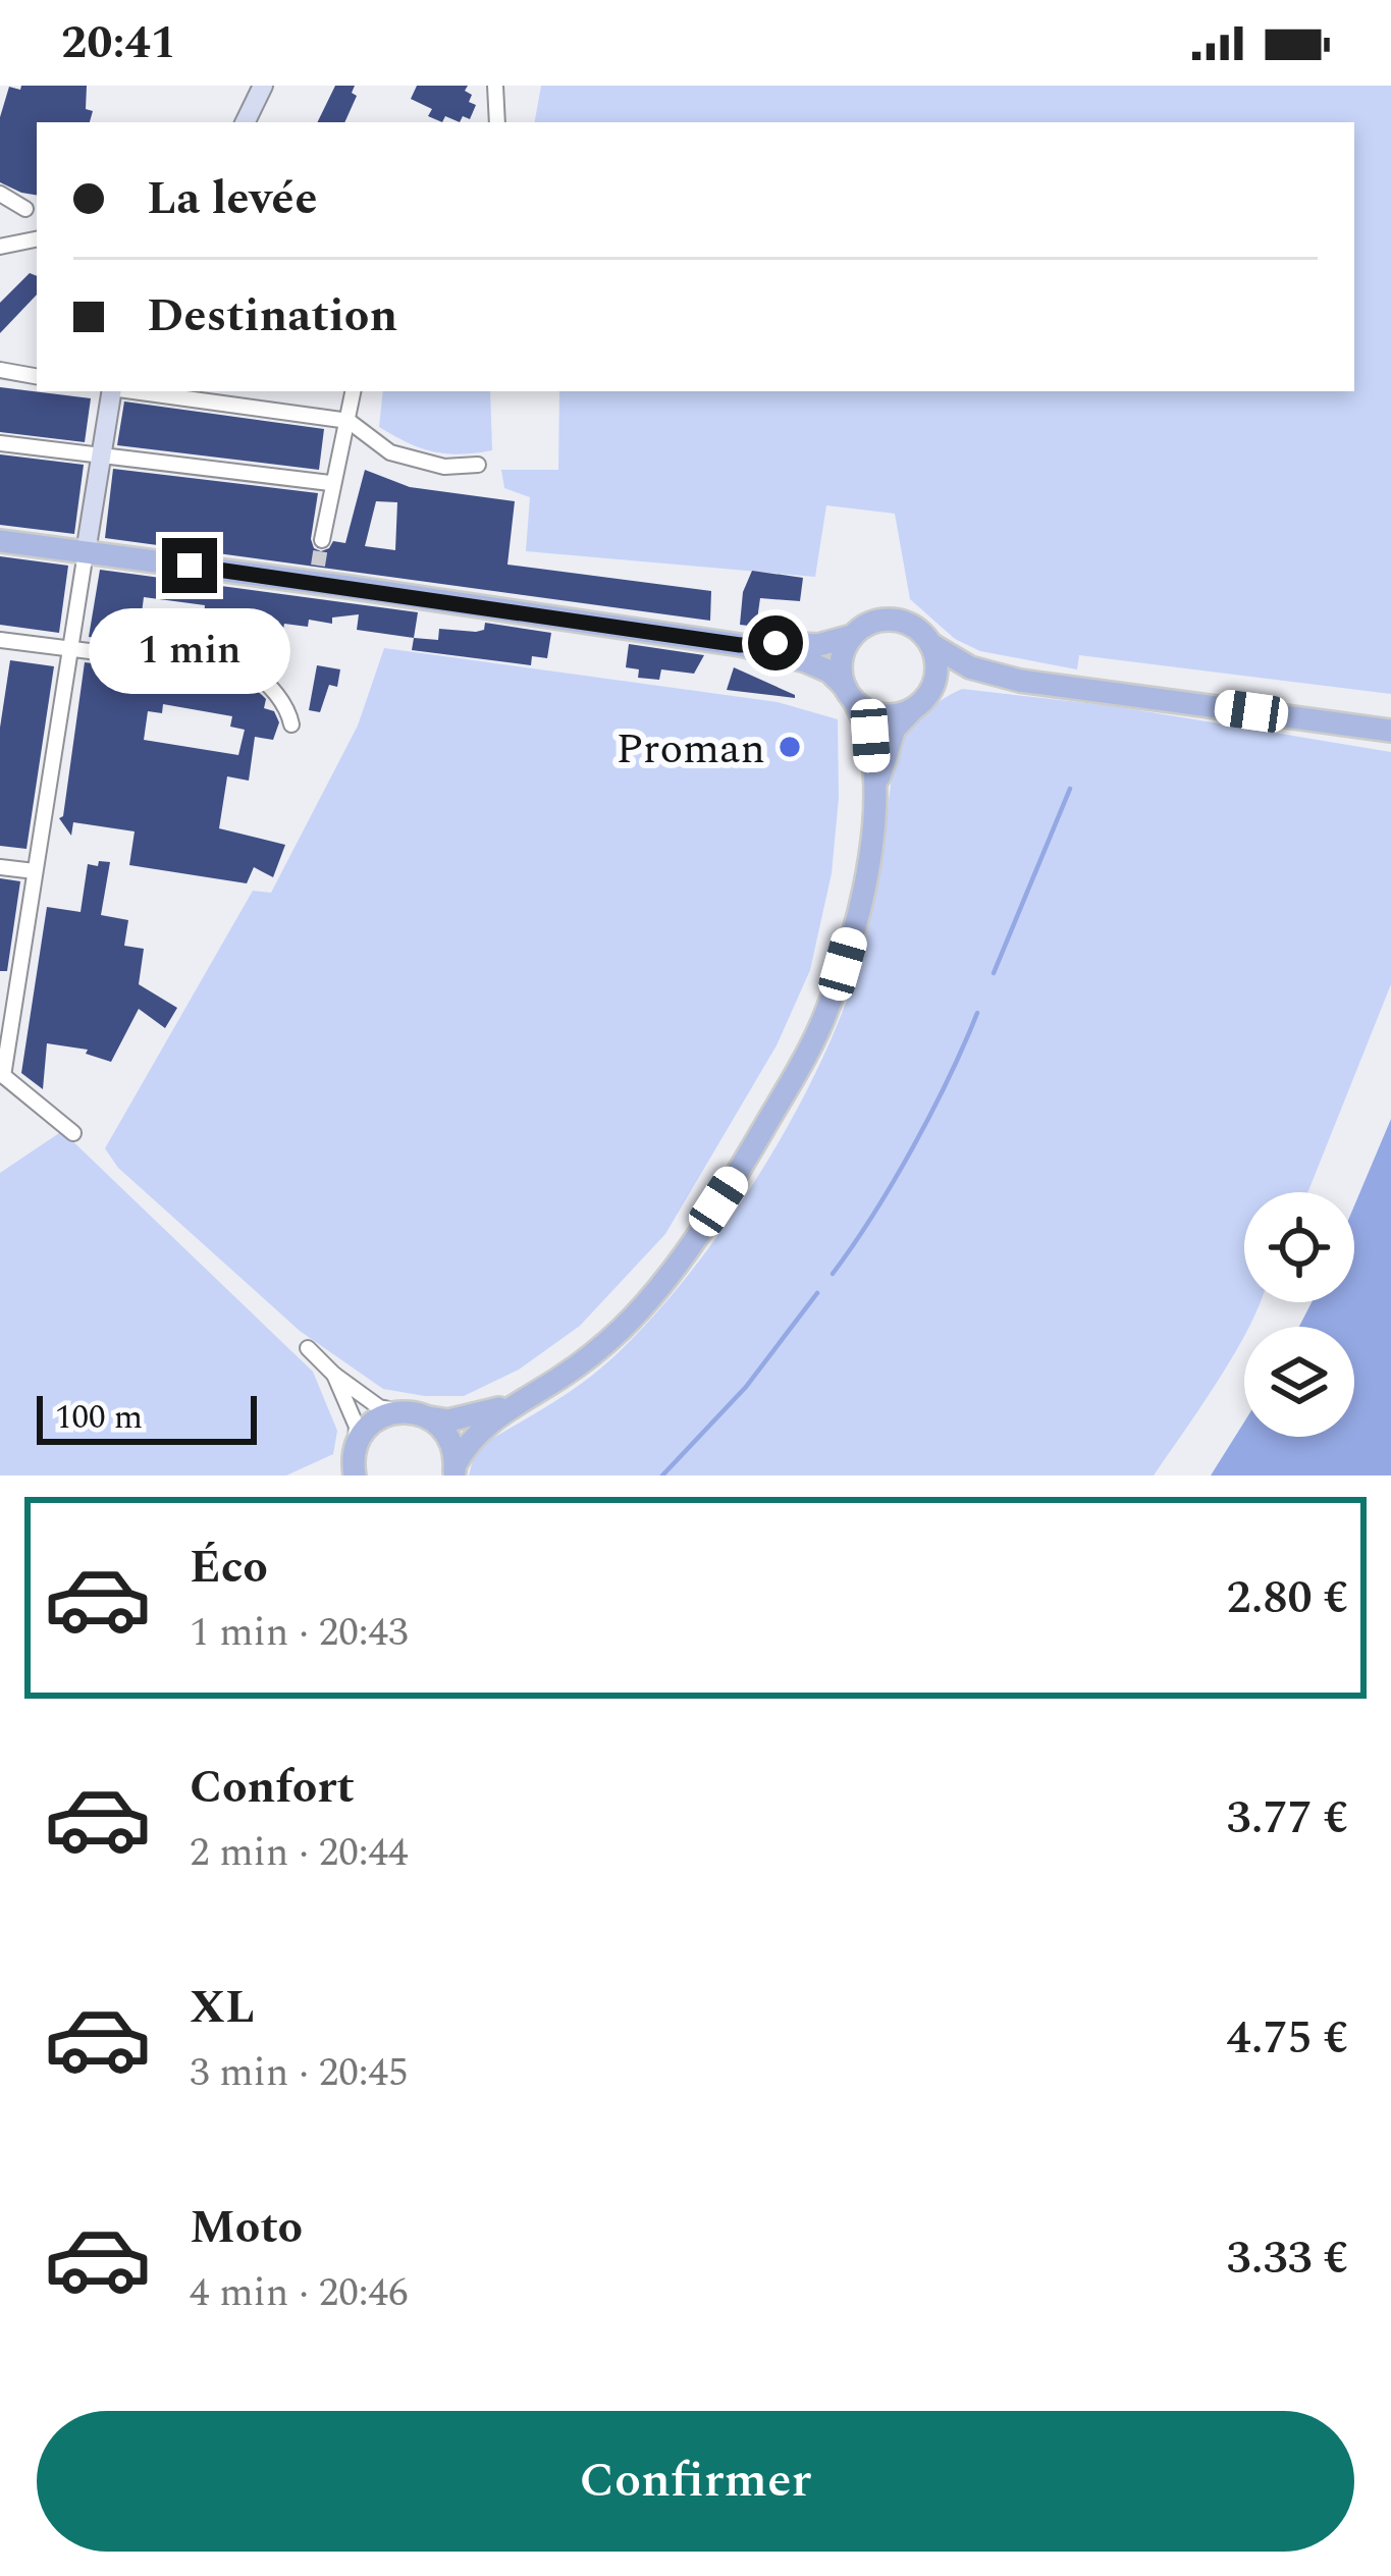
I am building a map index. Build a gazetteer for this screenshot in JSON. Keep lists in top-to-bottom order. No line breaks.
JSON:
{"places":["Proman"],"scale_bar":"100 m","page":{"status":"20:41","banner":["La levée","Destination"],"bubble":"1 min","scale":"100 m","list":[{"name":"Éco","note":"1 min · 20:43","value":"2.80 €"},{"name":"Confort","note":"2 min · 20:44","value":"3.77 €"},{"name":"XL","note":"3 min · 20:45","value":"4.75 €"},{"name":"Moto","note":"4 min · 20:46","value":"3.33 €"}],"buttons":"Confirmer"}}
